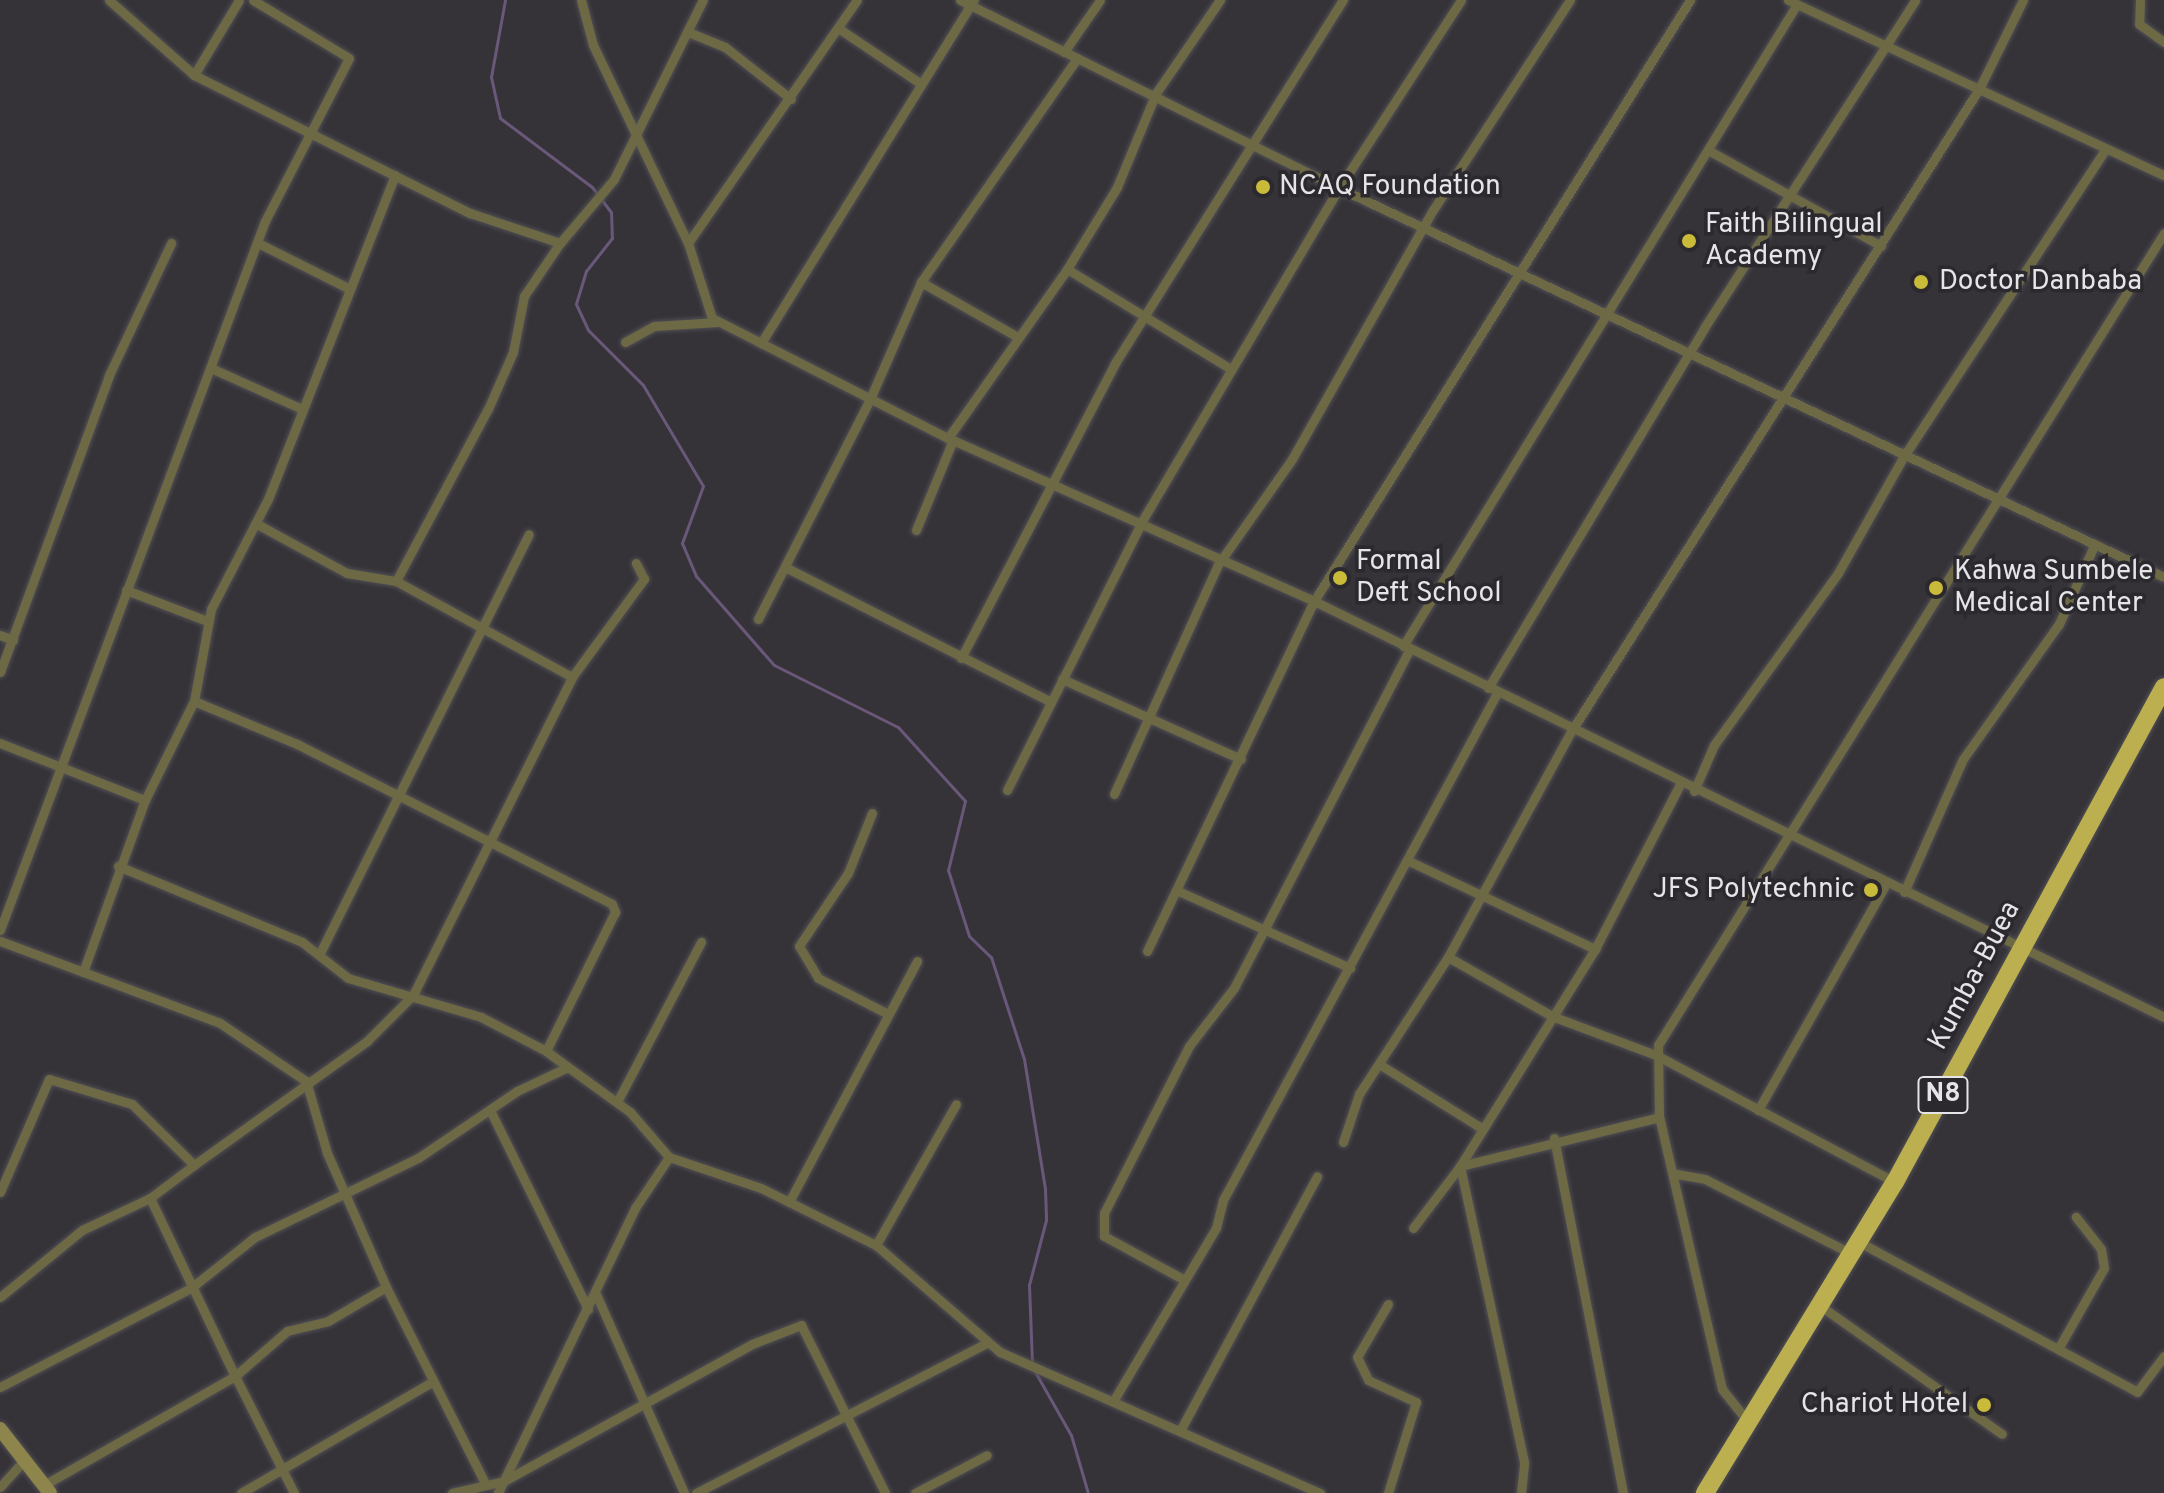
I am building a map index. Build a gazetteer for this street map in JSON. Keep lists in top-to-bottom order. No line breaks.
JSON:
{"streets":{"highway":["Kumba-Buea","N8"]},"places":["NCAQ Foundation","Faith Bilingual Academy","Doctor Danbaba","Formal Deft School","Kahwa Sumbele Medical Center","JFS Polytechnic","Chariot Hotel"]}
